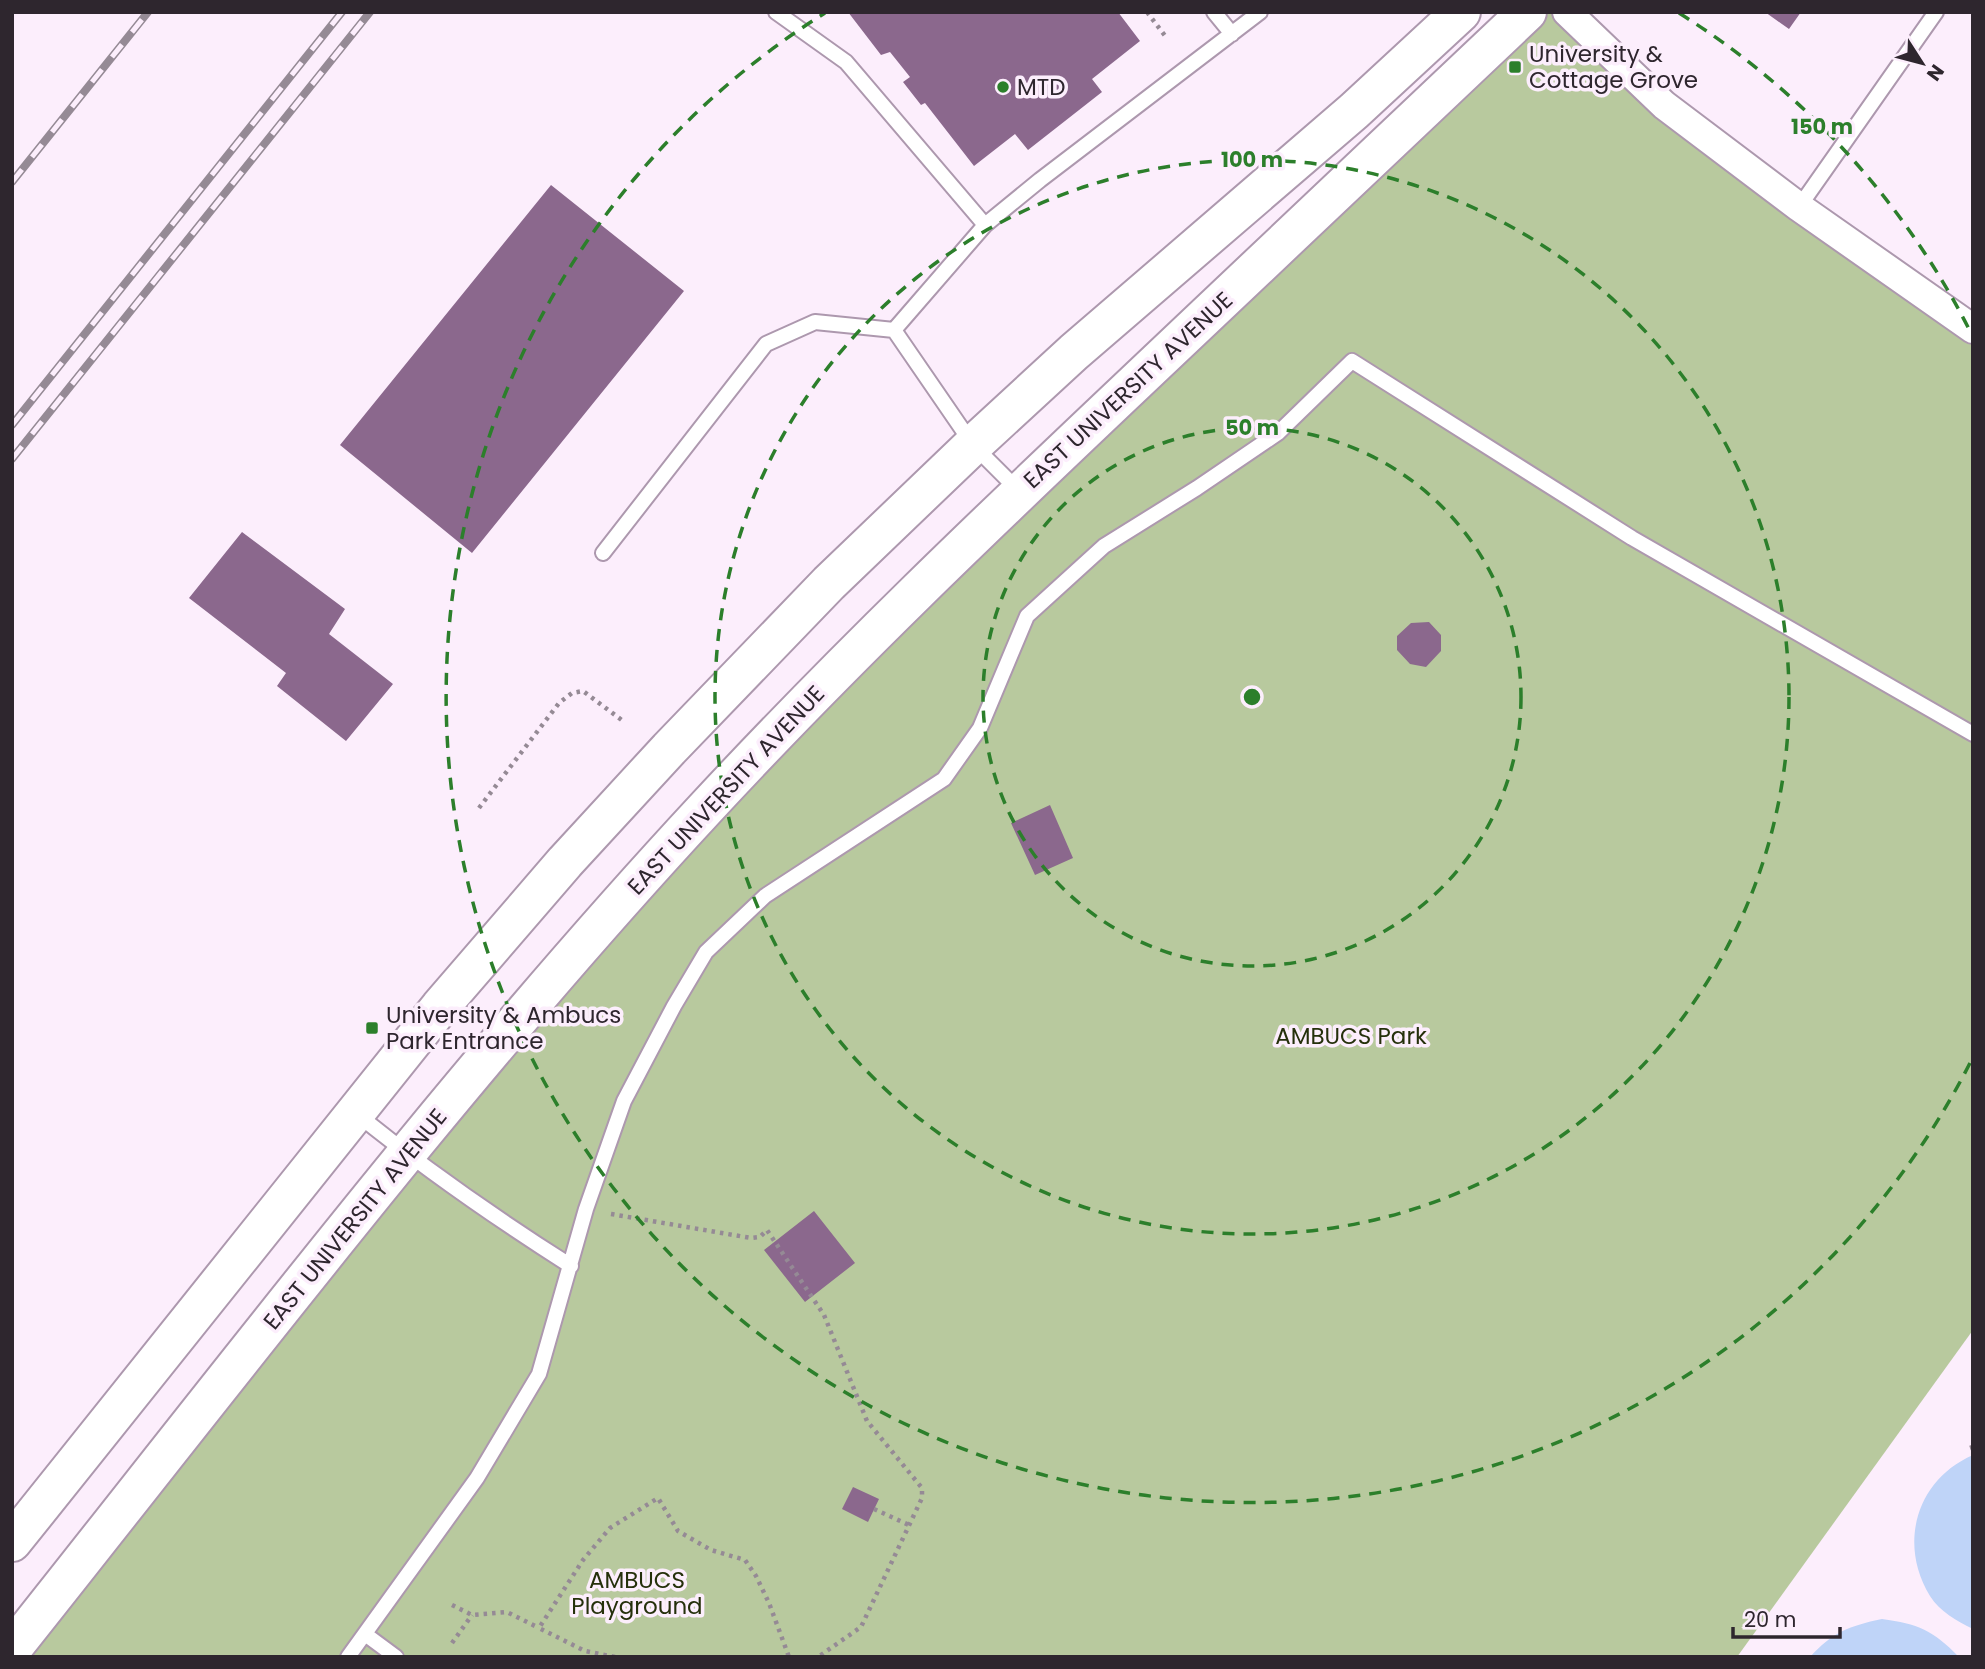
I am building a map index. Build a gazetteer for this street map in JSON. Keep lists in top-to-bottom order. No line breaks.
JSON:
{"streets":{"main road":["EAST UNIVERSITY AVENUE"]},"parks":["AMBUCS Park","AMBUCS Playground"],"places":{"transit":["University & Cottage Grove","University & Ambucs Park Entrance"],"other":["MTD"]},"scale_bar":"20 m","north":"bottom right","rings":["150 m","100 m","50 m"]}
